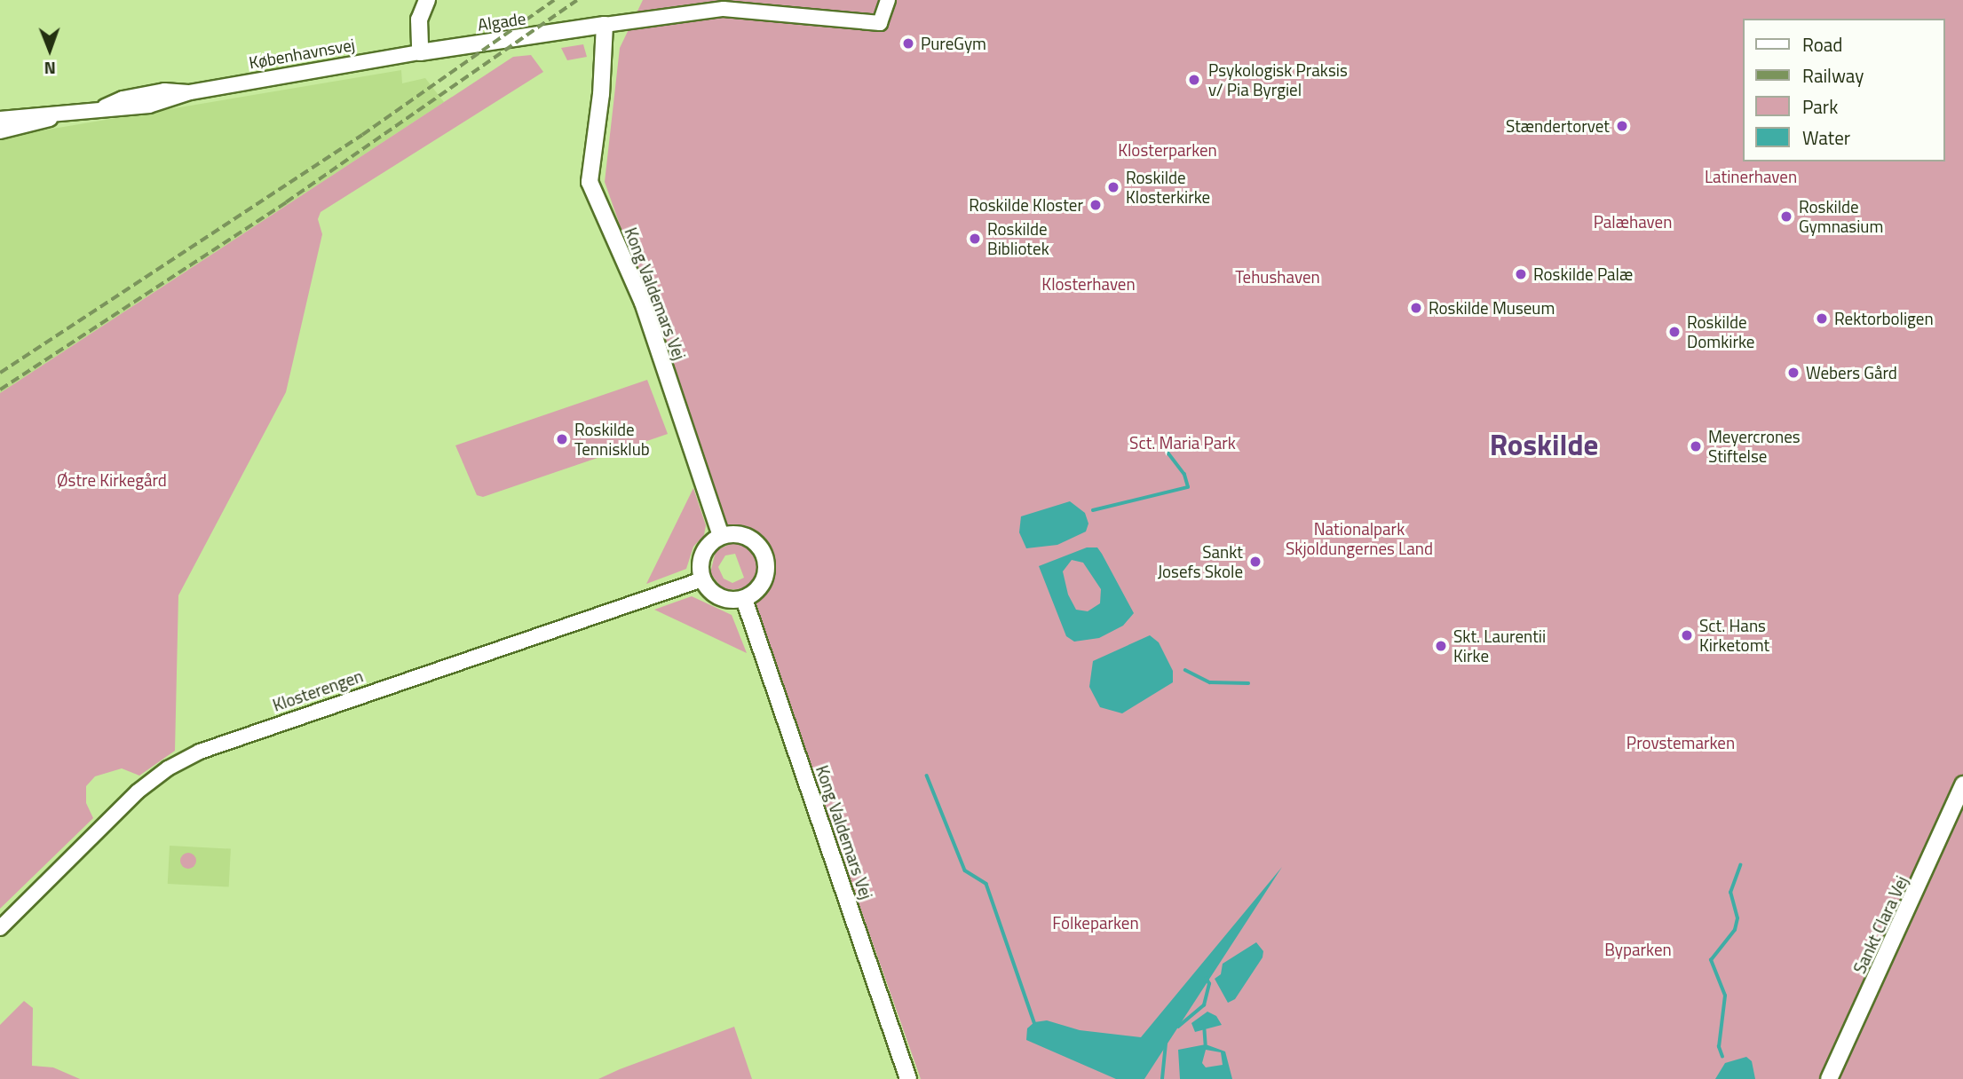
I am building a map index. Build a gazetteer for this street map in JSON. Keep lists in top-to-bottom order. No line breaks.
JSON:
{"streets":{"main road":["Algade","Kong Valdemars Vej","Sankt Clara Vej"],"street":["Københavnsvej","Klosterengen"]},"crossings":[["Algade","Københavnsvej"],["Algade","Kong Valdemars Vej"],["Kong Valdemars Vej","Klosterengen"]],"districts":["Roskilde"],"parks":["Klosterparken","Latinerhaven","Palæhaven","Tehushaven","Klosterhaven","Sct. Maria Park","Østre Kirkegård","Nationalpark Skjoldungernes Land","Provstemarken","Folkeparken","Byparken"],"places":["PureGym","Psykologisk Praksis v/ Pia Byrgiel","Stændertorvet","Roskilde Klosterkirke","Roskilde Kloster","Roskilde Gymnasium","Roskilde Bibliotek","Roskilde Palæ","Roskilde Museum","Rektorboligen","Roskilde Domkirke","Webers Gård","Roskilde Tennisklub","Meyercrones Stiftelse","Sankt Josefs Skole","Sct. Hans Kirketomt","Skt. Laurentii Kirke"],"legend":["Road","Railway","Park","Water"],"north":"bottom"}
